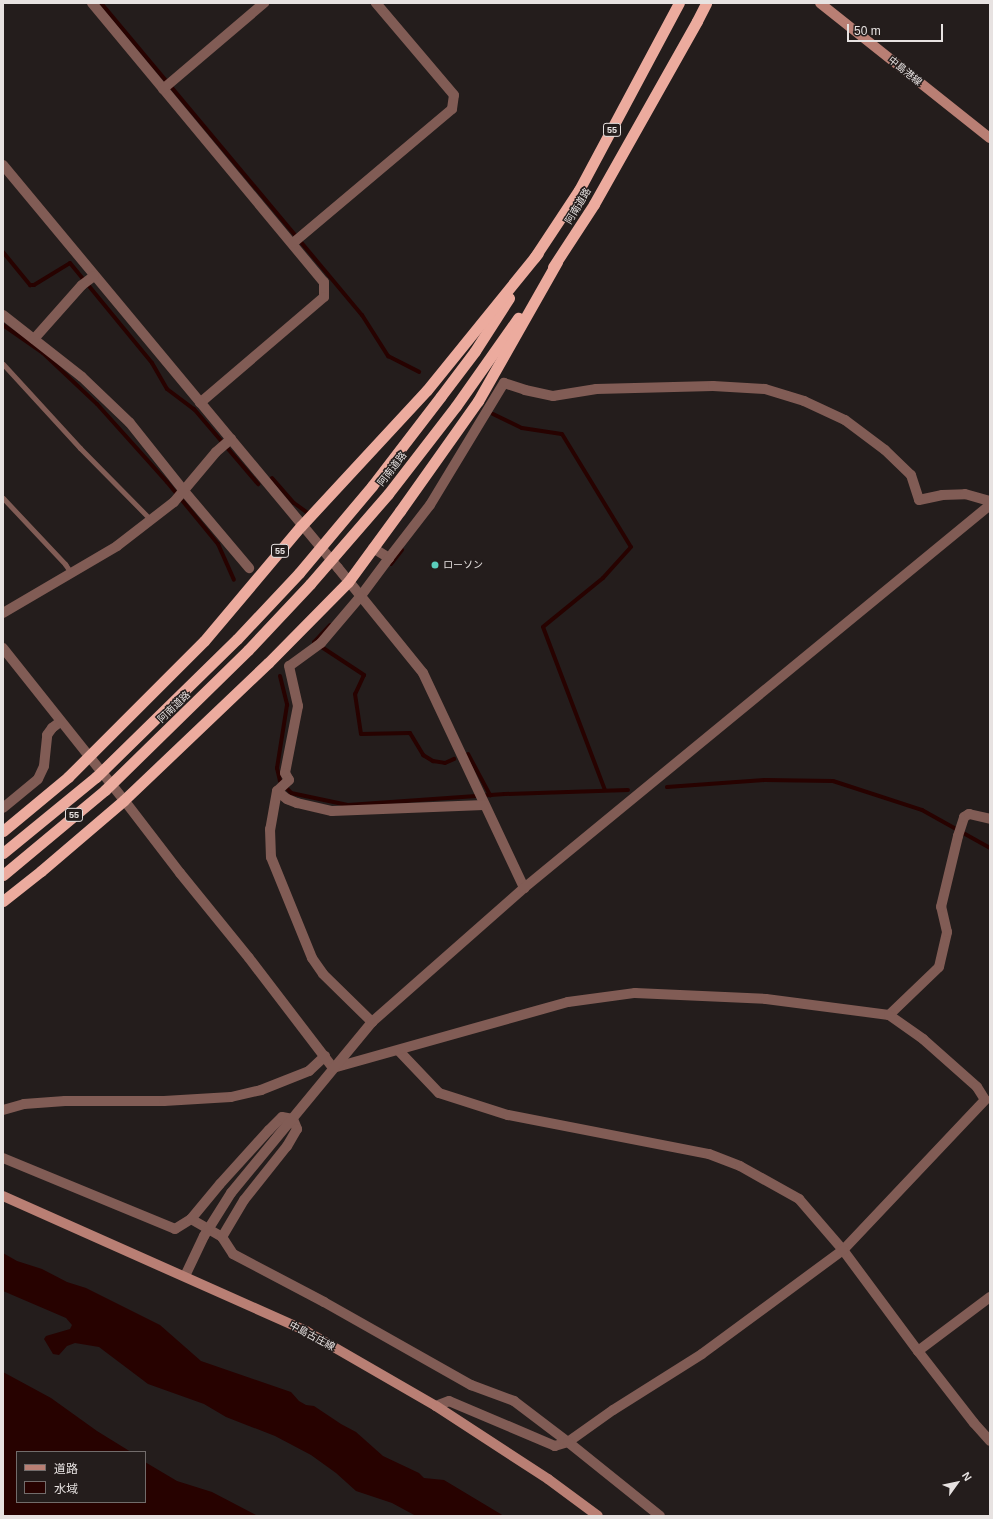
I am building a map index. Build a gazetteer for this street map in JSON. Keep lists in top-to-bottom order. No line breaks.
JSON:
{"streets":{"highway":["55","阿南道路"],"main road":["中島港線","中島古庄線"]},"crossings":[["55","阿南道路"]],"places":["ローソン"],"legend":["道路","水域"],"scale_bar":"50 m","north":"top right"}
